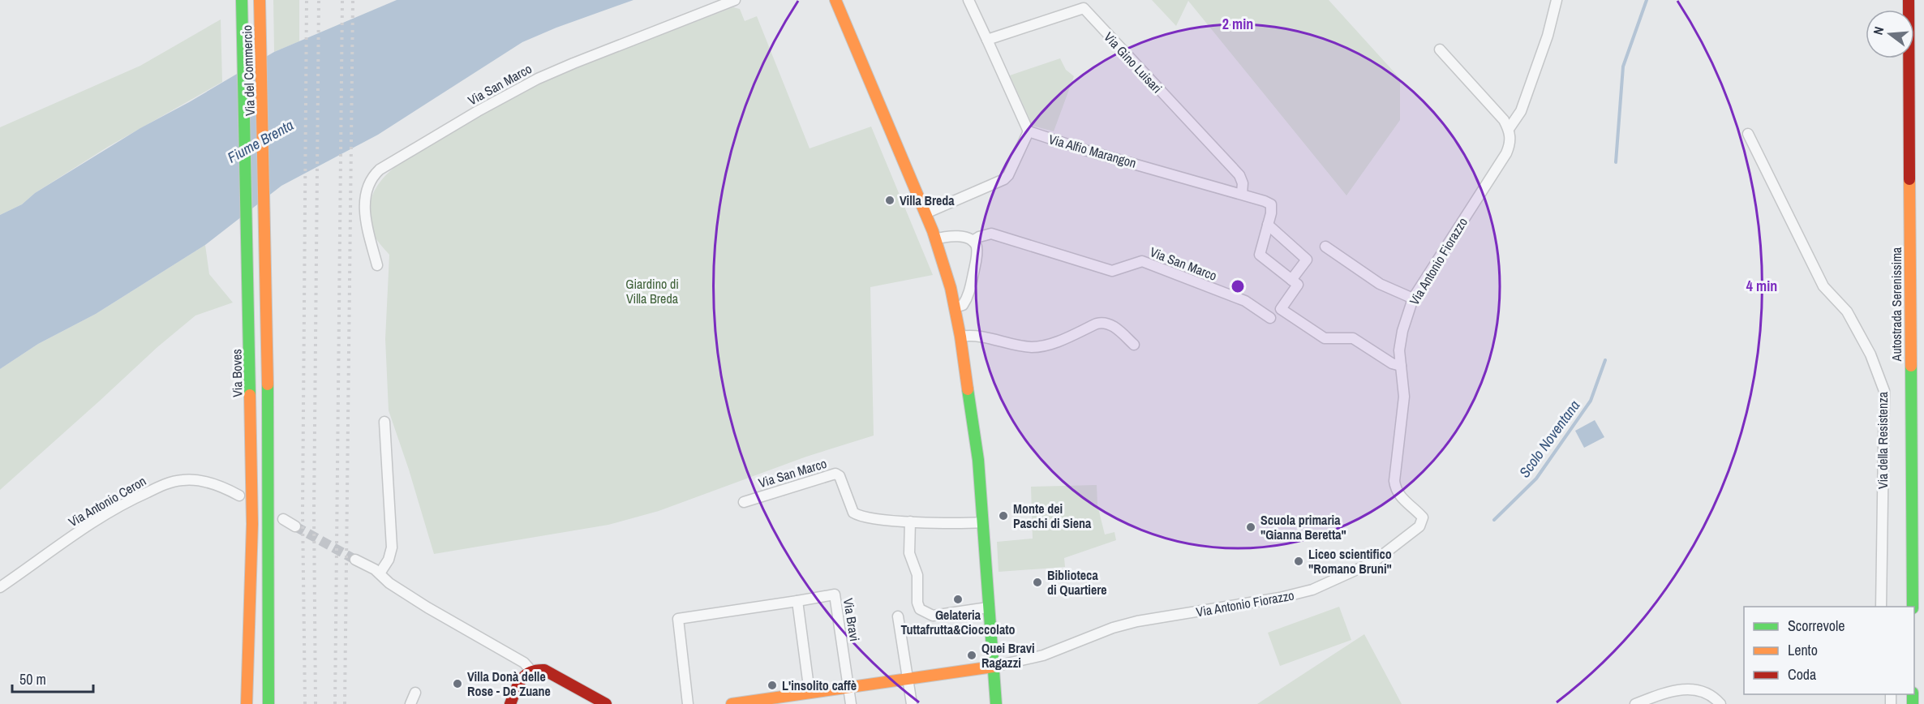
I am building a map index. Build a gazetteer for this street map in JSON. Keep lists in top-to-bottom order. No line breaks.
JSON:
{"streets":{"main road":["Via del Commercio","Autostrada Serenissima","Via Boves"],"street":["Via Gino Luisari","Via San Marco","Via Alfio Marangon","Via Antonio Fiorazzo","Via della Resistenza","Via Antonio Ceron","Via Bravi"]},"crossings":[["Via Gino Luisari","Via Alfio Marangon"],["Via del Commercio","Via Boves"]],"water":["Fiume Brenta","Scolo Noventana"],"parks":["Giardino di Villa Breda"],"places":["Villa Breda","Monte dei Paschi di Siena","Scuola primaria \"Gianna Beretta\"","Liceo scientifico \"Romano Bruni\"","Biblioteca di Quartiere","Gelateria Tuttafrutta&Cioccolato","Quei Bravi Ragazzi","Villa Donà delle Rose - De Zuane","L'insolito caffè"],"legend":["Scorrevole","Lento","Coda"],"scale_bar":"50 m","north":"left","rings":["2 min","4 min"]}
